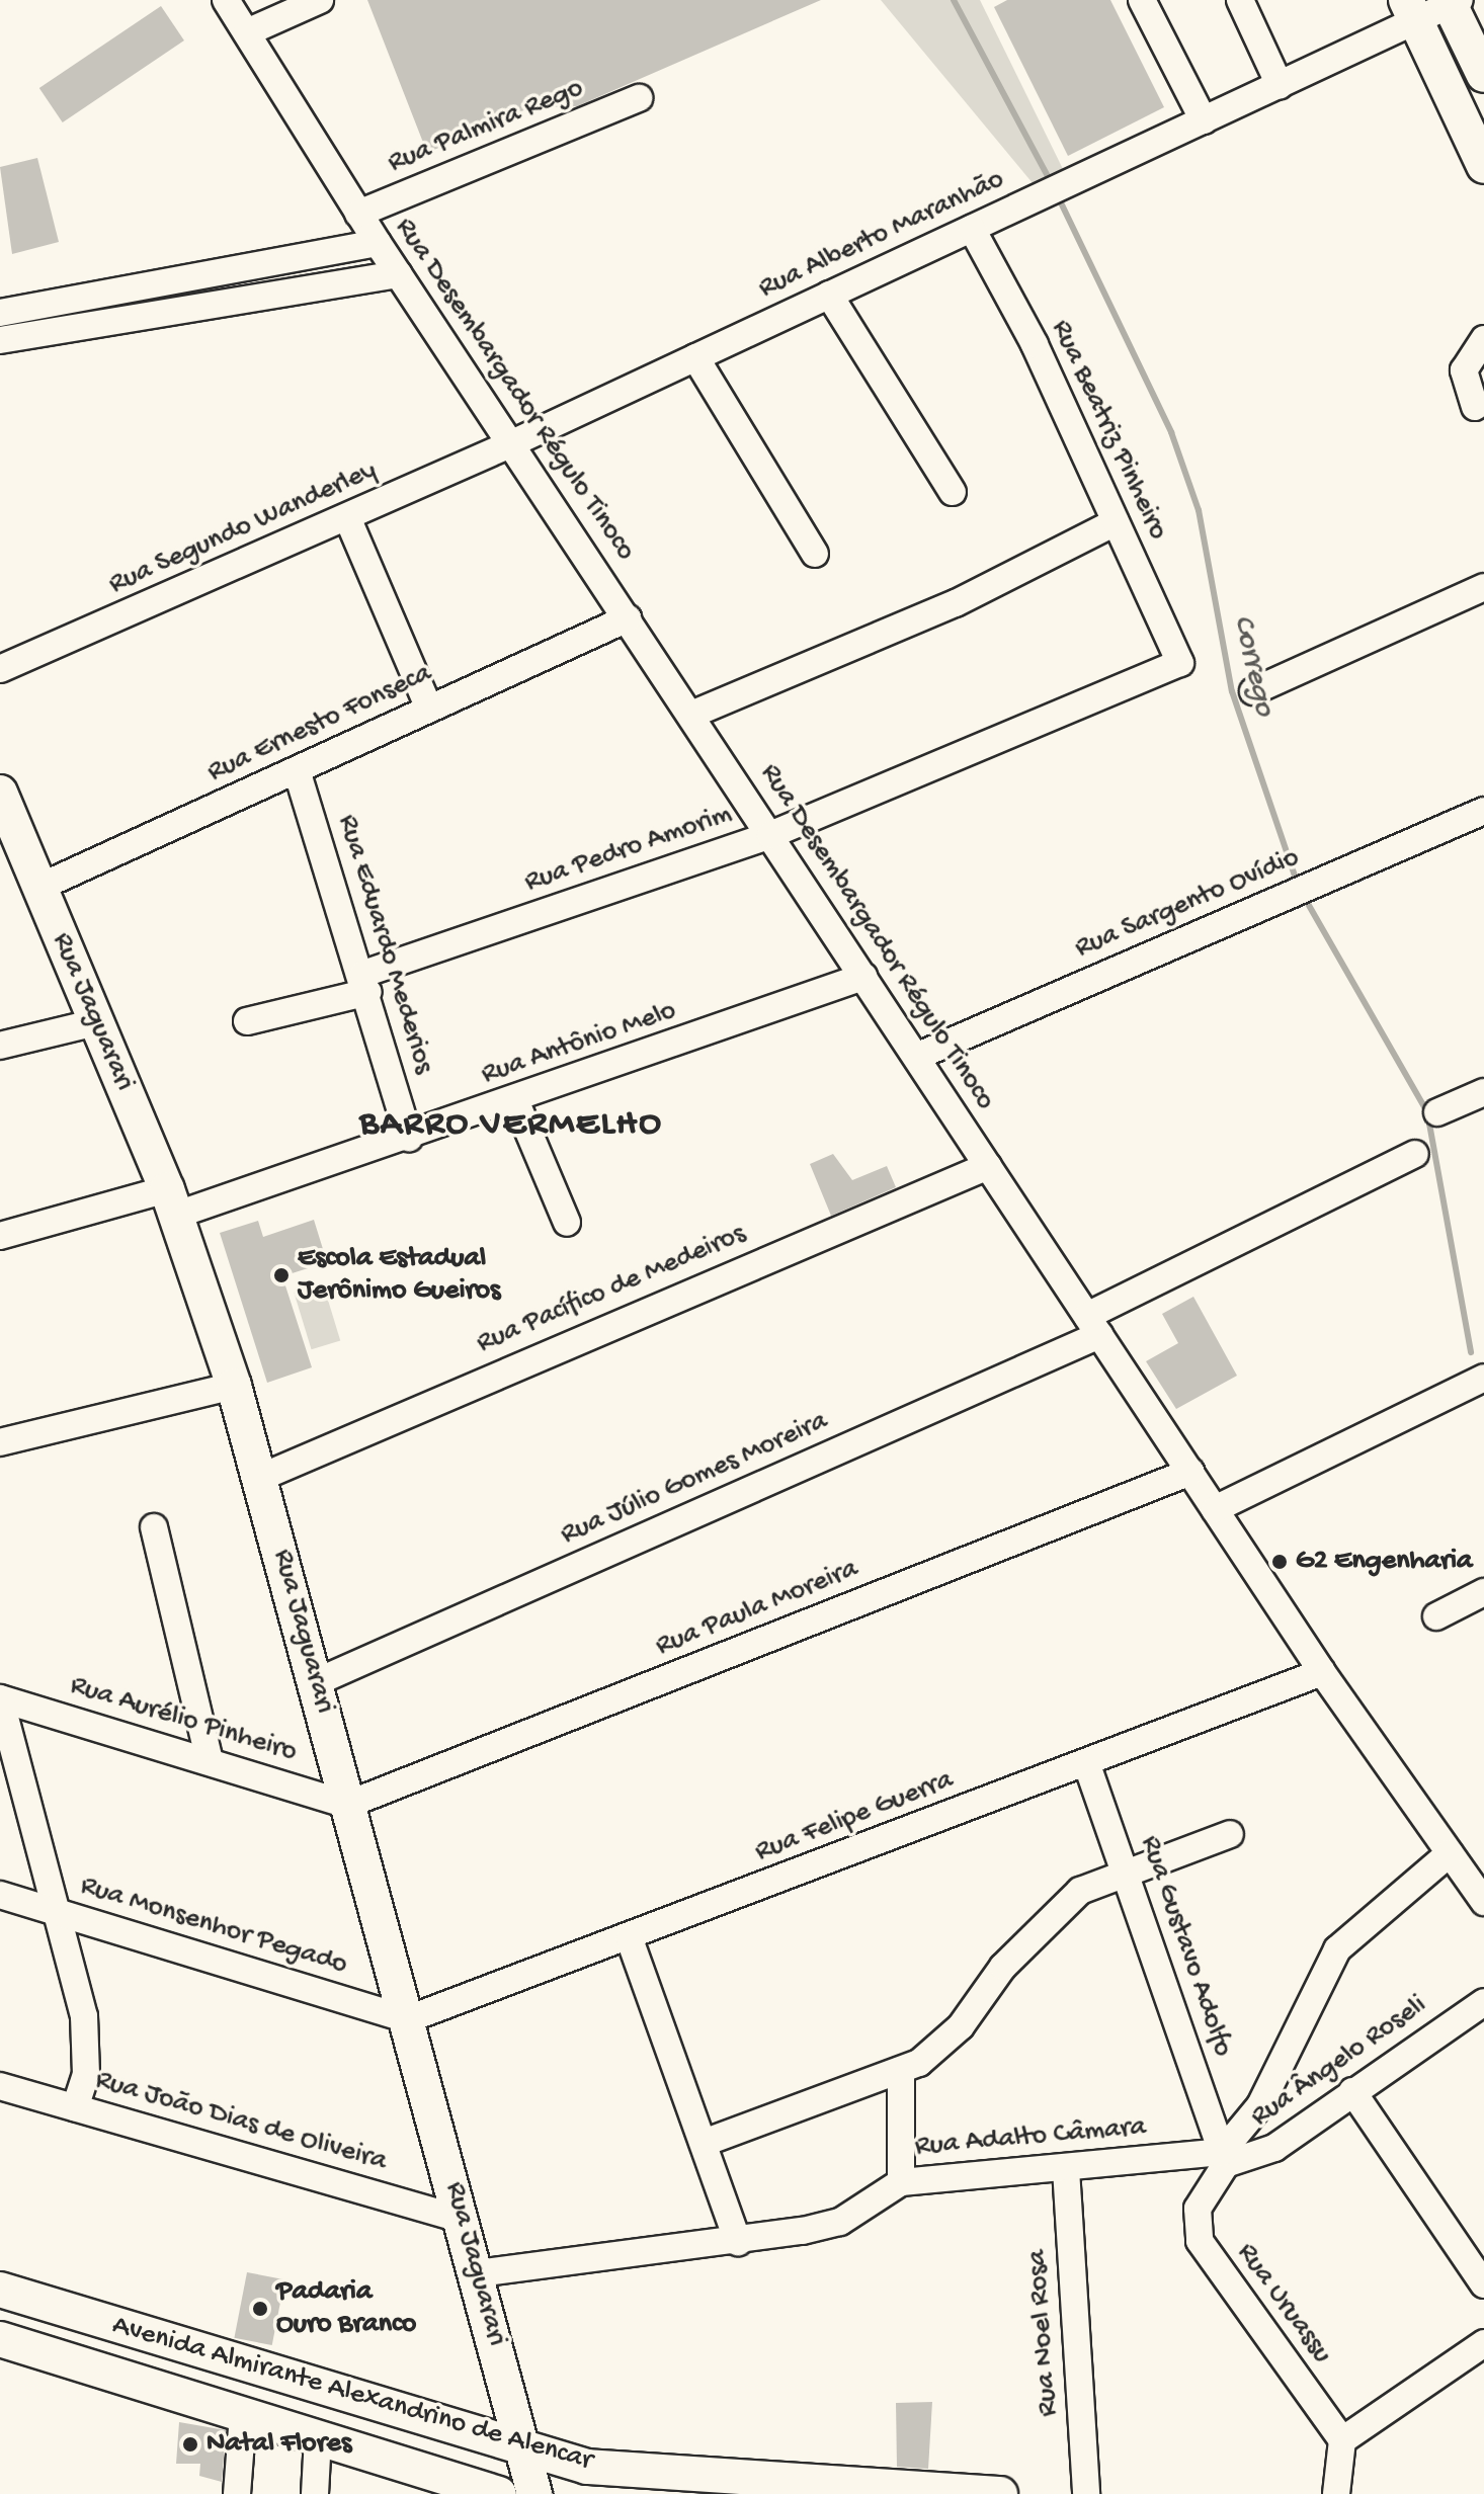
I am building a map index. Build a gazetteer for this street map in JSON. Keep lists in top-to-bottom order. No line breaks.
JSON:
{"streets":{"main road":["Rua Jaguarari","Avenida Almirante Alexandrino de Alencar"],"street":["Rua Palmira Rego","Rua Alberto Maranhão","Rua Desembargador Régulo Tinoco","Rua Beatriz Pinheiro","Rua Segundo Wanderley","Rua Ernesto Fonseca","Rua Pedro Amorim","Rua Sargento Ovídio","Rua Eduardo Mederios","Rua Antônio Melo","Rua Pacífico de Medeiros","Rua Júlio Gomes Moreira","Rua Paula Moreira","Rua Aurélio Pinheiro","Rua Felipe Guerra","Rua Monsenhor Pegado","Rua Gustavo Adolfo","Rua Ângelo Roseli","Rua João Dias de Oliveira","Rua Adalto Câmara","Rua Uruassu","Rua Noel Rosa"]},"crossings":[["Rua Palmira Rego","Rua Desembargador Régulo Tinoco"],["Rua Alberto Maranhão","Rua Desembargador Régulo Tinoco"],["Rua Alberto Maranhão","Rua Beatriz Pinheiro"],["Rua Alberto Maranhão","Rua Segundo Wanderley"],["Rua Desembargador Régulo Tinoco","Rua Segundo Wanderley"],["Rua Desembargador Régulo Tinoco","Rua Ernesto Fonseca"],["Rua Desembargador Régulo Tinoco","Rua Pedro Amorim"],["Rua Desembargador Régulo Tinoco","Rua Sargento Ovídio"],["Rua Desembargador Régulo Tinoco","Rua Antônio Melo"],["Rua Desembargador Régulo Tinoco","Rua Pacífico de Medeiros"],["Rua Desembargador Régulo Tinoco","Rua Júlio Gomes Moreira"],["Rua Desembargador Régulo Tinoco","Rua Paula Moreira"],["Rua Desembargador Régulo Tinoco","Rua Felipe Guerra"],["Rua Beatriz Pinheiro","Rua Pedro Amorim"],["Rua Ernesto Fonseca","Rua Eduardo Mederios"],["Rua Ernesto Fonseca","Rua Jaguarari"],["Rua Pedro Amorim","Rua Eduardo Mederios"],["Rua Eduardo Mederios","Rua Antônio Melo"],["Rua Jaguarari","Rua Antônio Melo"],["Rua Jaguarari","Rua Pacífico de Medeiros"],["Rua Jaguarari","Rua Júlio Gomes Moreira"],["Rua Jaguarari","Rua Paula Moreira"],["Rua Jaguarari","Rua Aurélio Pinheiro"],["Rua Jaguarari","Rua Felipe Guerra"],["Rua Jaguarari","Rua Monsenhor Pegado"],["Rua Jaguarari","Rua João Dias de Oliveira"],["Rua Jaguarari","Rua Adalto Câmara"],["Rua Jaguarari","Avenida Almirante Alexandrino de Alencar"],["Rua Paula Moreira","Rua Aurélio Pinheiro"],["Rua Felipe Guerra","Rua Monsenhor Pegado"],["Rua Felipe Guerra","Rua Gustavo Adolfo"],["Rua Gustavo Adolfo","Rua Ângelo Roseli"],["Rua Gustavo Adolfo","Rua Adalto Câmara"],["Rua Gustavo Adolfo","Rua Uruassu"],["Rua Ângelo Roseli","Rua Adalto Câmara"],["Rua Ângelo Roseli","Rua Uruassu"],["Rua Adalto Câmara","Rua Uruassu"],["Rua Adalto Câmara","Rua Noel Rosa"]],"districts":["BARRO VERMELHO"],"water":["Corrego"],"places":["Escola Estadual Jerônimo Gueiros","G2 Engenharia","Padaria Ouro Branco","Natal Flores"]}
